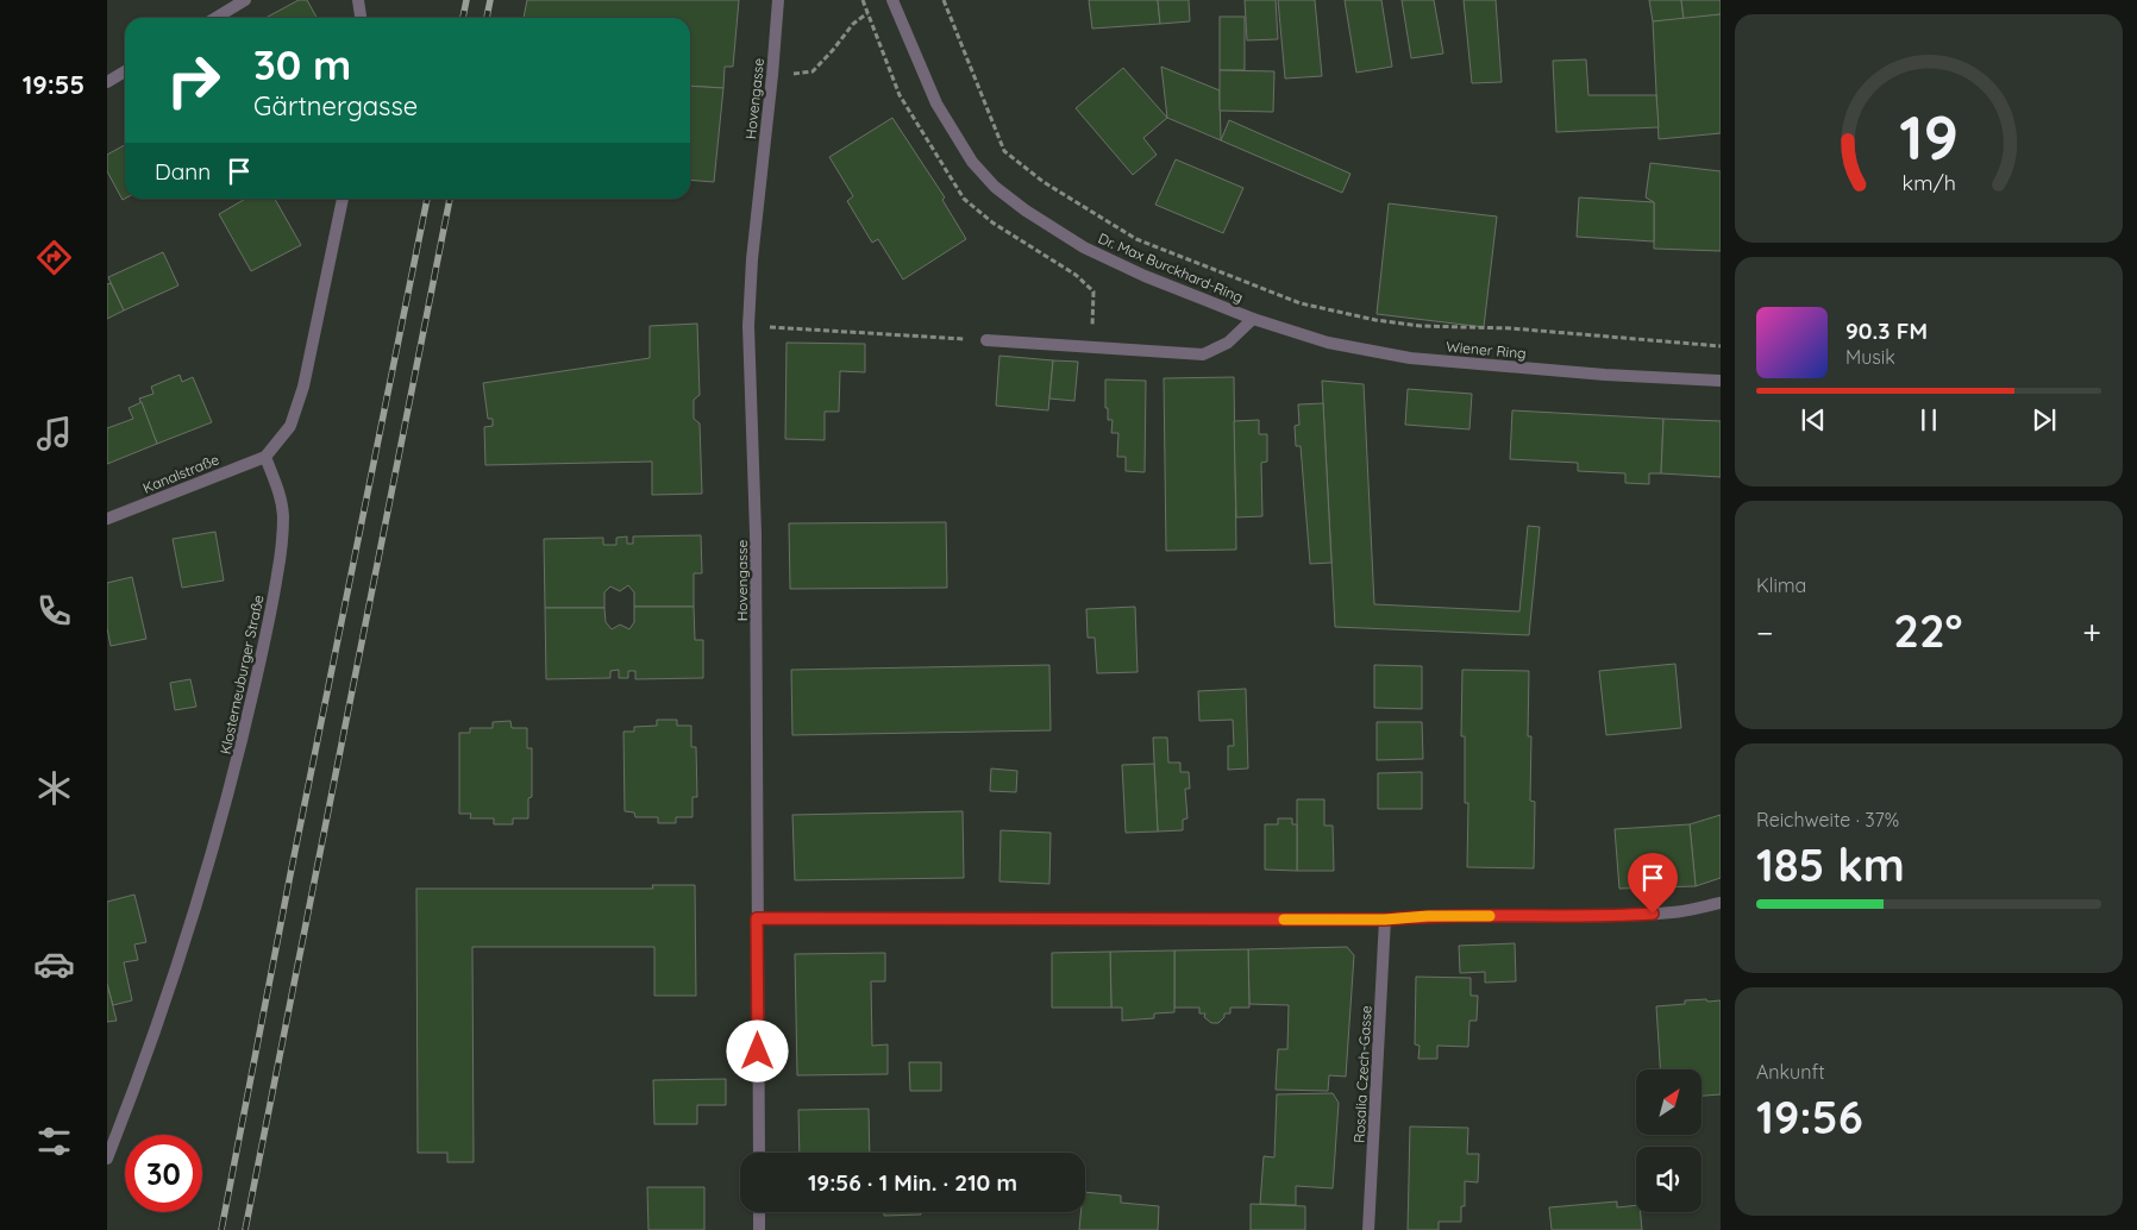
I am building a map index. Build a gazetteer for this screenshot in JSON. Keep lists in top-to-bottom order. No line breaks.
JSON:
{"streets":{"street":["Hovengasse","Dr. Max Burckhard-Ring","Wiener Ring","Kanalstraße","Klosterneuburger Straße","Rosalia Czech-Gasse"]},"crossings":[["Dr. Max Burckhard-Ring","Wiener Ring"],["Kanalstraße","Klosterneuburger Straße"]],"north":"top right","page":{"tabs":"19:55","turn":["30 m","Gärtnergasse"],"then":"Dann","song":["90.3 FM","Musik"],"tile":["Klima",["Reichweite · 37%","185 km"],["Ankunft","19:56"]],"heat":["−","22°","+"],"limit":"30","trip":"19:56 · 1 Min. · 210 m","gauge":["19","km/h"]}}
